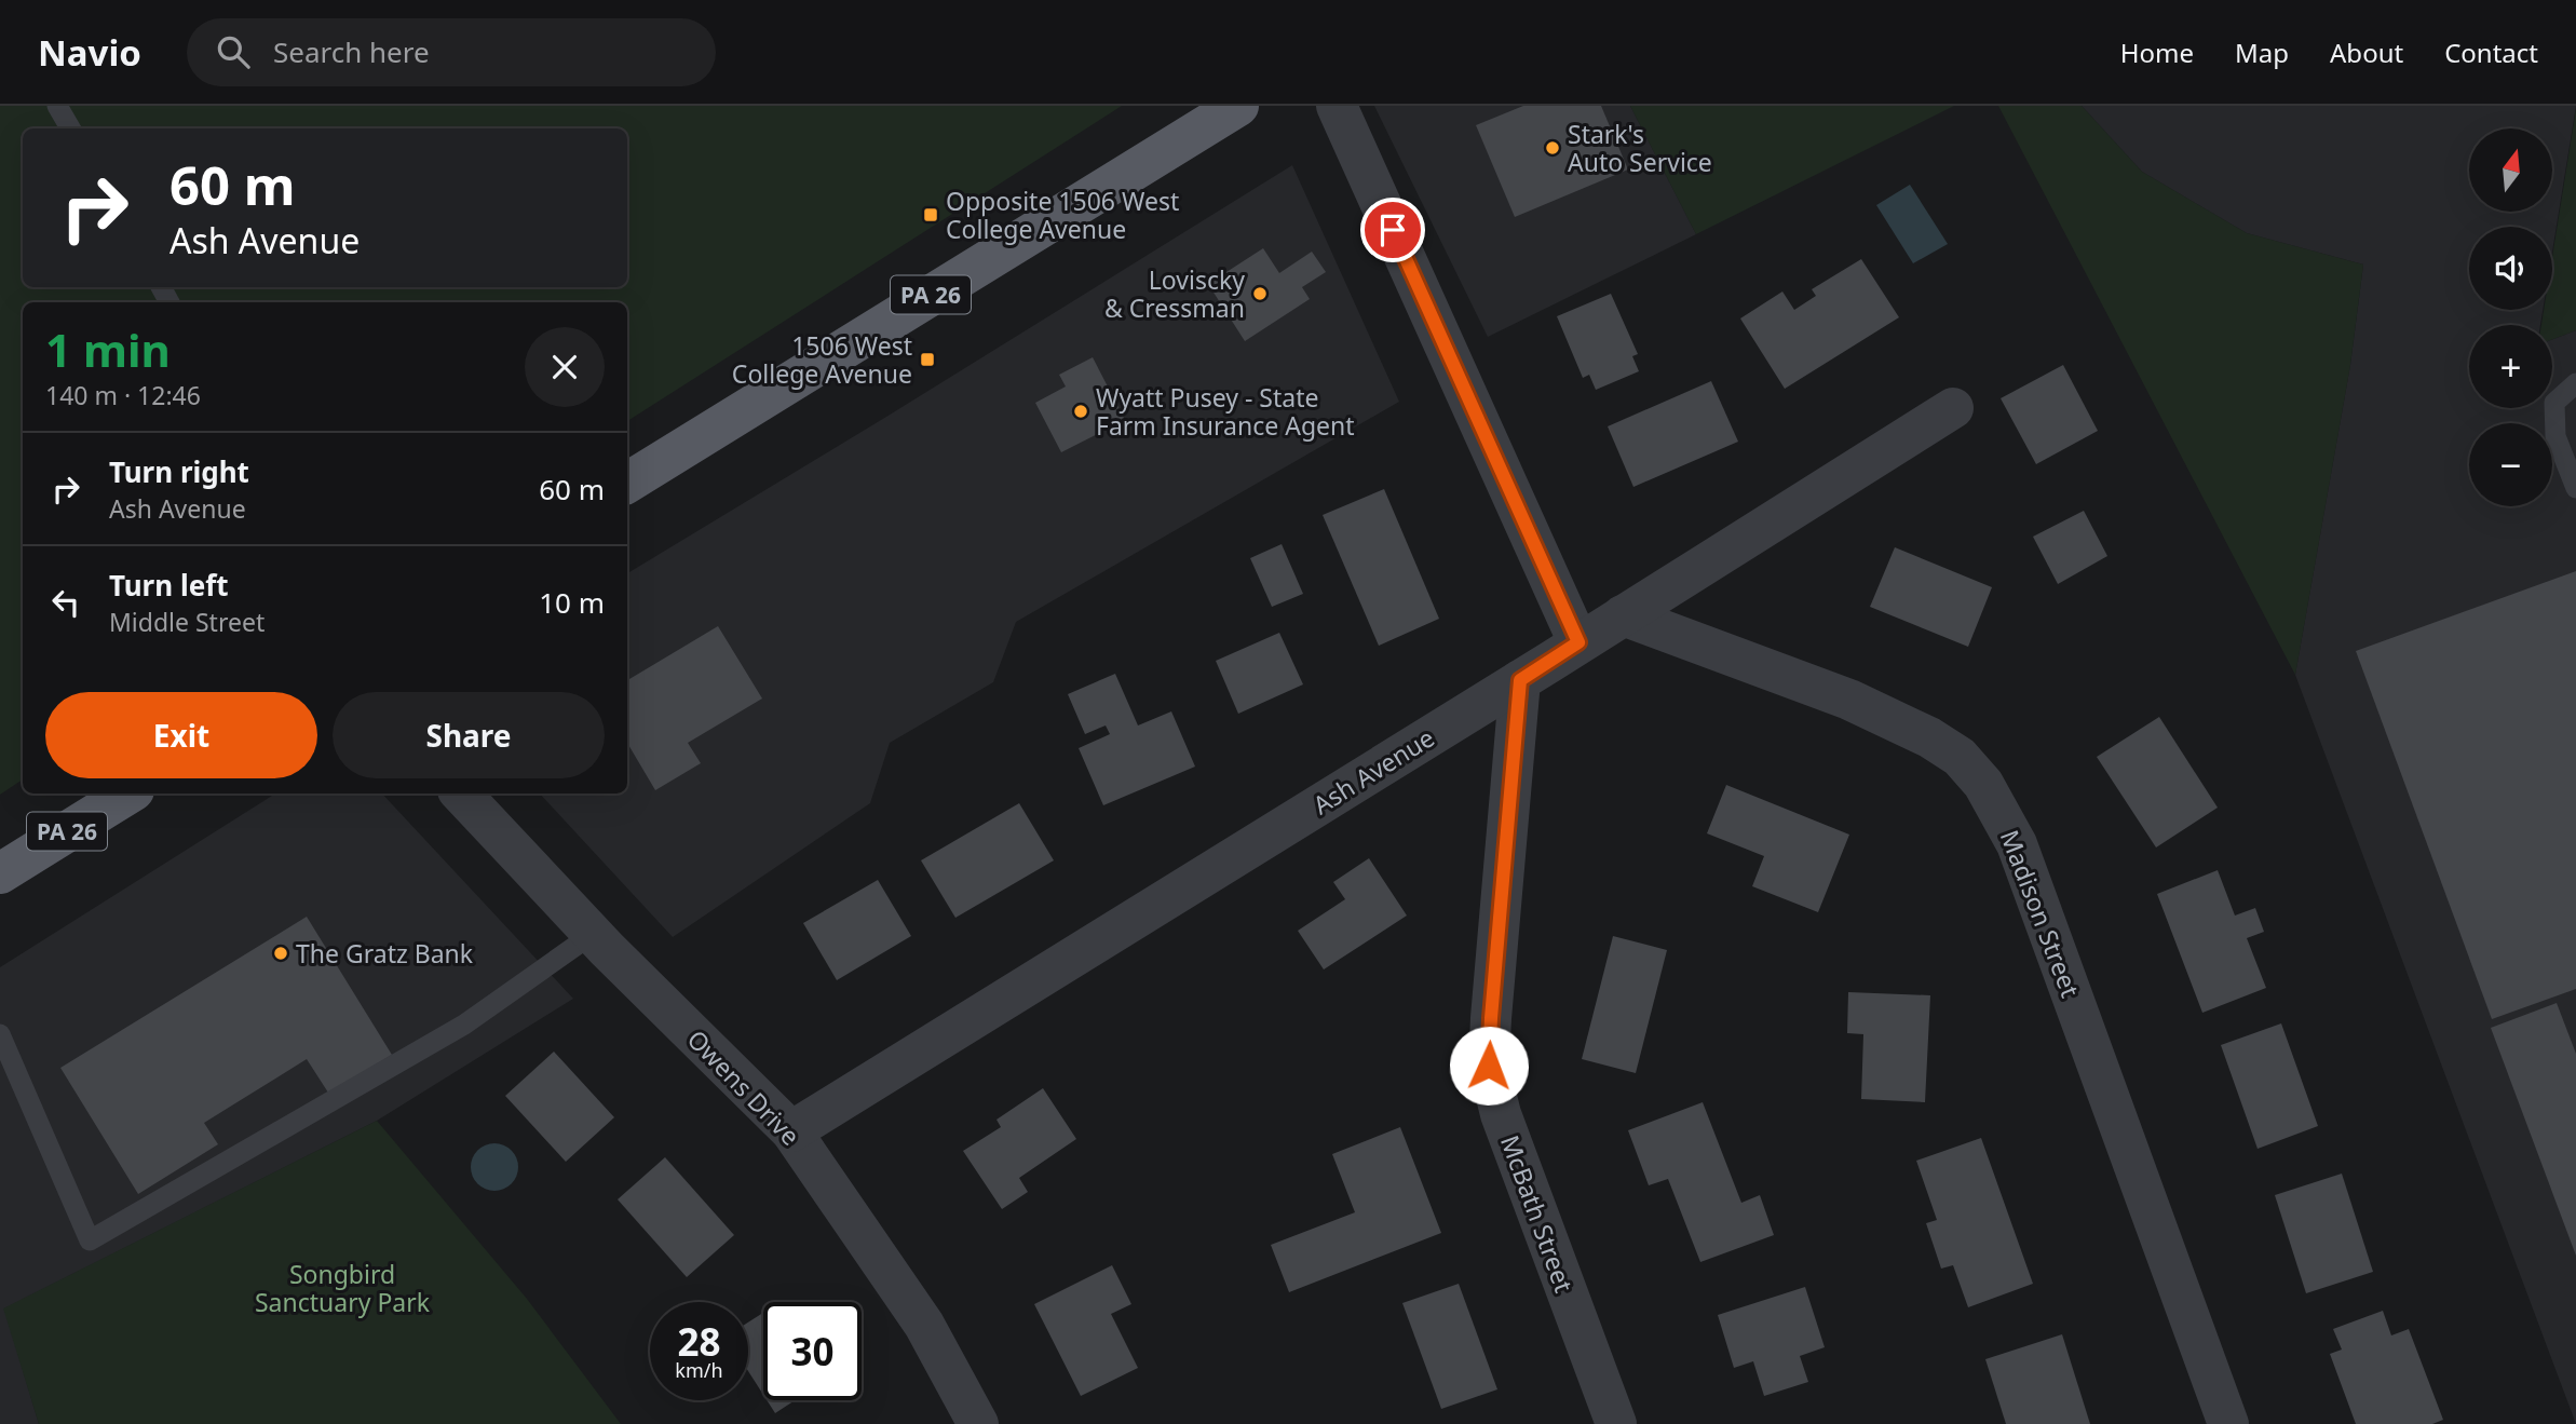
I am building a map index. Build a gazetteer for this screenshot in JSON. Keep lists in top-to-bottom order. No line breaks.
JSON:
{"streets":{"main road":["PA 26"],"street":["Ash Avenue","Madison Street","Owens Drive","McBath Street"]},"crossings":[["Ash Avenue","Madison Street"],["Ash Avenue","Owens Drive"],["Ash Avenue","McBath Street"]],"parks":["Songbird Sanctuary Park"],"places":{"other":["Stark's Auto Service","Loviscky & Cressman","Wyatt Pusey - State Farm Insurance Agent","The Gratz Bank"],"transit":["Opposite 1506 West College Avenue","1506 West College Avenue"]},"north":"top","page":{"header":"Navio","search":"Search here","nav":["Home","Map","About","Contact"],"map_buttons":["+","−"],"turn":["60 m","Ash Avenue"],"heading":["1 min","140 m · 12:46"],"list":[{"name":"Turn right","note":"Ash Avenue","value":"60 m"},{"name":"Turn left","note":"Middle Street","value":"10 m"}],"buttons":["Exit","Share"],"speed":"28 km/h","limit":"30"}}
